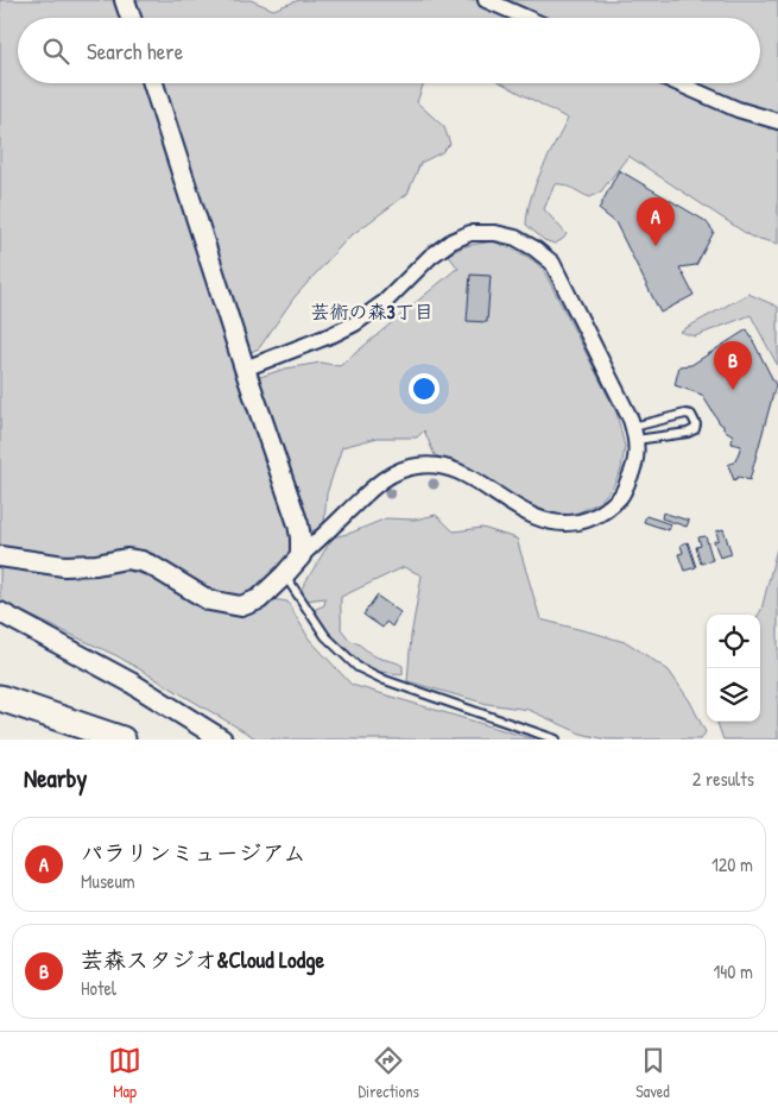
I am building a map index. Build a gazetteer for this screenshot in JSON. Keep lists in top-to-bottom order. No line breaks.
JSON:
{"districts":["芸術の森3丁目"],"page":{"search":"Search here","pins":["A","B"],"heading":["Nearby","2 results"],"list":[{"mark":"A","name":"パラリンミュージアム","note":"Museum","value":"120 m"},{"mark":"B","name":"芸森スタジオ&Cloud Lodge","note":"Hotel","value":"140 m"}],"nav":["Map","Directions","Saved"]}}
